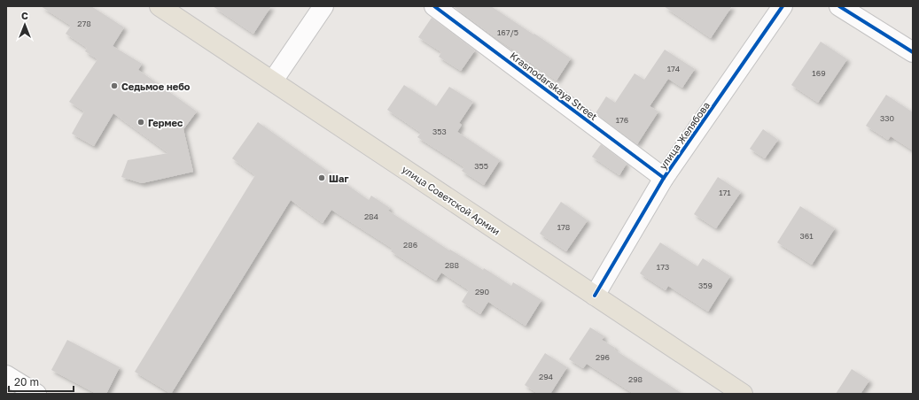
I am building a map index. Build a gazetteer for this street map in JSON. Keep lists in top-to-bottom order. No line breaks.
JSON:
{"streets":{"main road":["улица Советской Армии"],"street":["Krasnodarskaya Street","улица Желябова"]},"crossings":[["Krasnodarskaya Street","улица Желябова"],["улица Желябова","улица Советской Армии"]],"places":["Седьмое небо","Гермес","Шаг"],"house_numbers":["278","167/5","174","169","330","176","353","355","171","284","178","361","286","288","173","359","290","296","294","298"],"scale_bar":"20 m","north":"top"}
